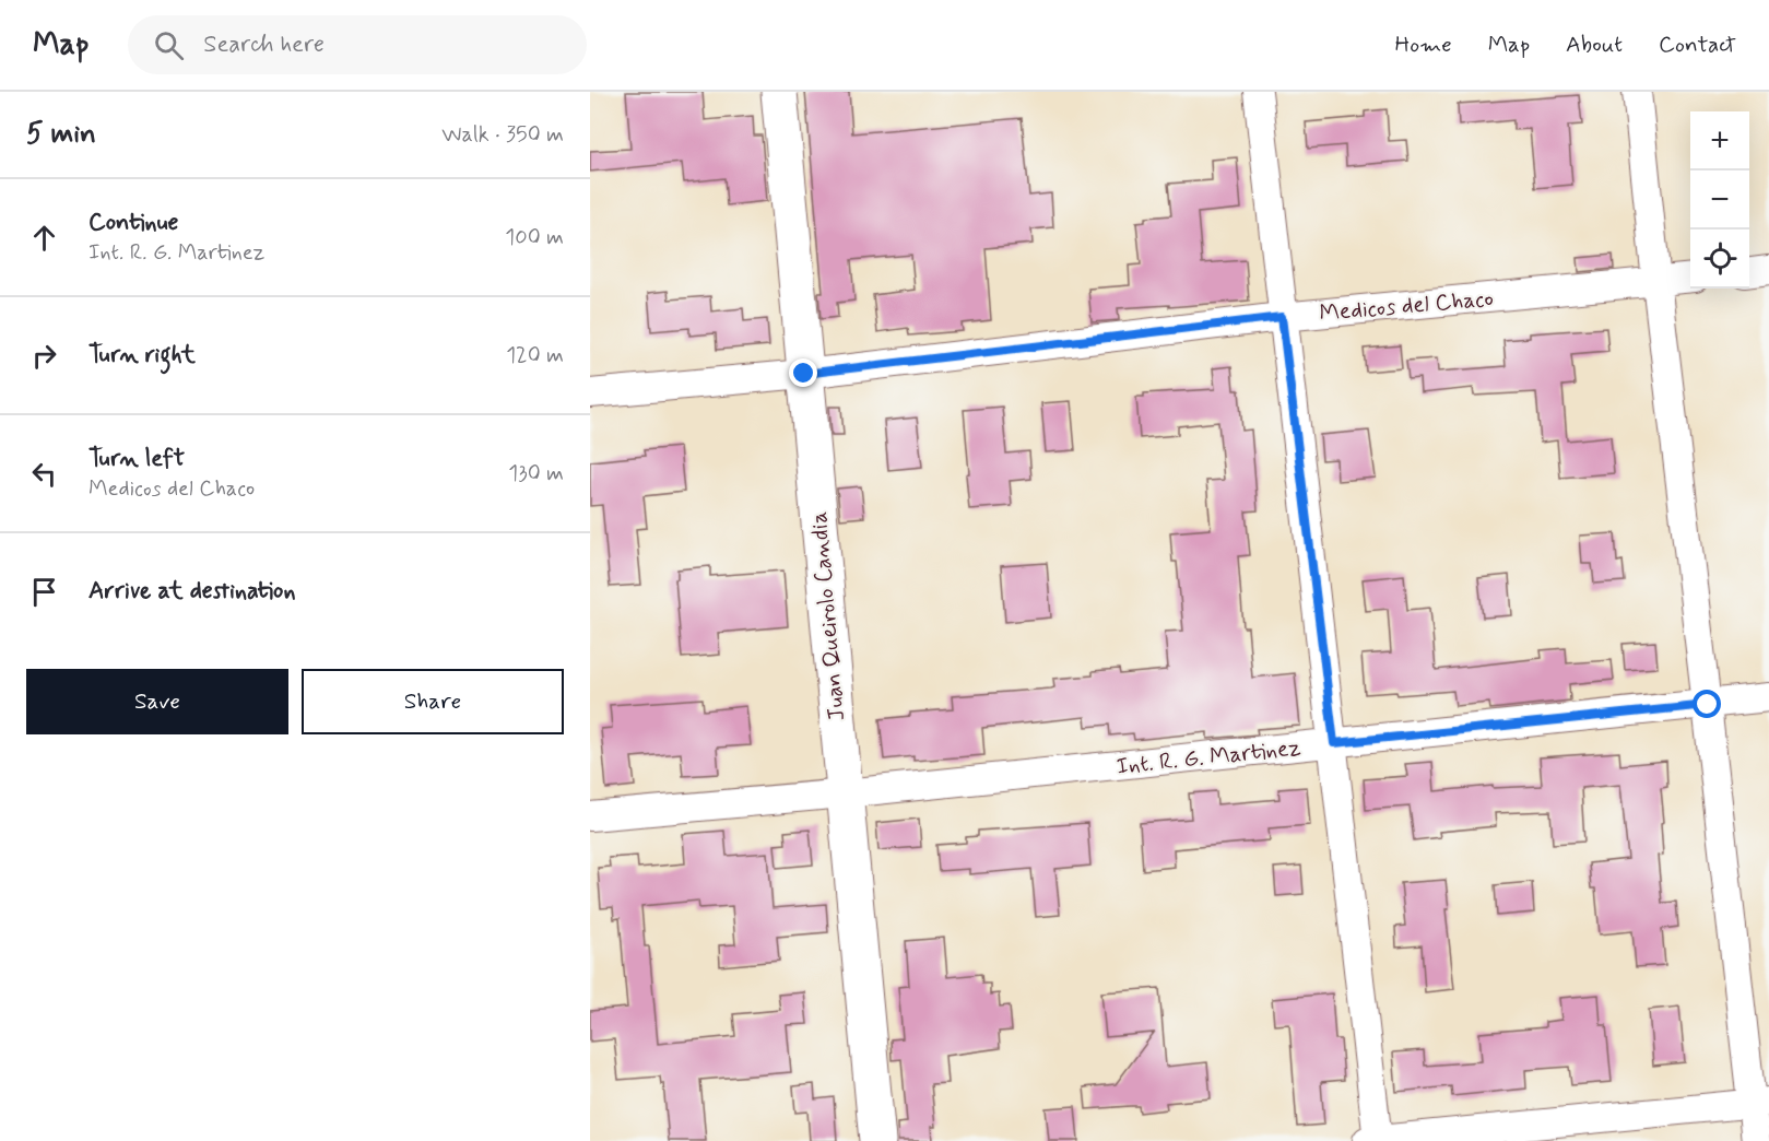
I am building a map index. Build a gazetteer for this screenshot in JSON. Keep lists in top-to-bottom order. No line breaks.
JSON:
{"streets":{"street":["Medicos del Chaco","Juan Queirolo Candia","Int. R. G. Martinez"]},"crossings":[["Medicos del Chaco","Juan Queirolo Candia"],["Juan Queirolo Candia","Int. R. G. Martinez"]],"page":{"header":"Map","search":"Search here","nav":["Home","Map","About","Contact"],"heading":["5 min","Walk · 350 m"],"map_buttons":["+","−"],"list":[["Continue","Int. R. G. Martinez","100 m"],["Turn right","120 m"],["Turn left","Medicos del Chaco","130 m"],"Arrive at destination"],"buttons":["Save","Share"]}}
